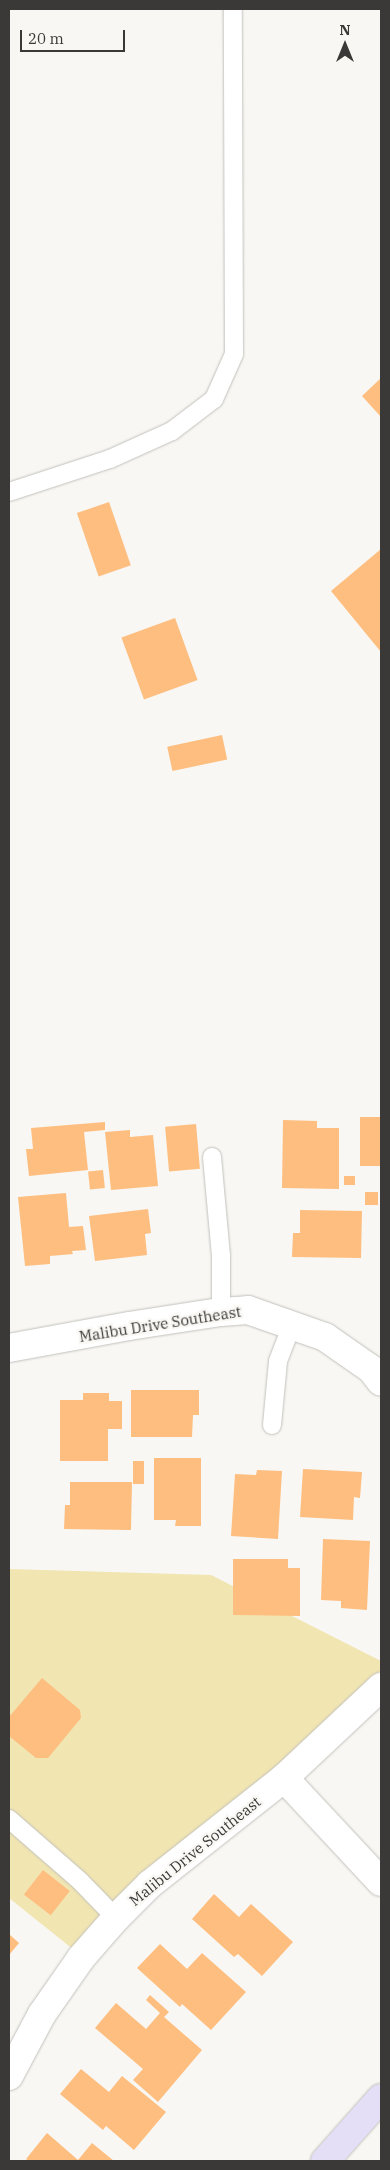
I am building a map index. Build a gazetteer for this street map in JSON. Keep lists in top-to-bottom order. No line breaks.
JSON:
{"streets":{"street":["Malibu Drive Southeast"]},"scale_bar":"20 m","north":"top"}
